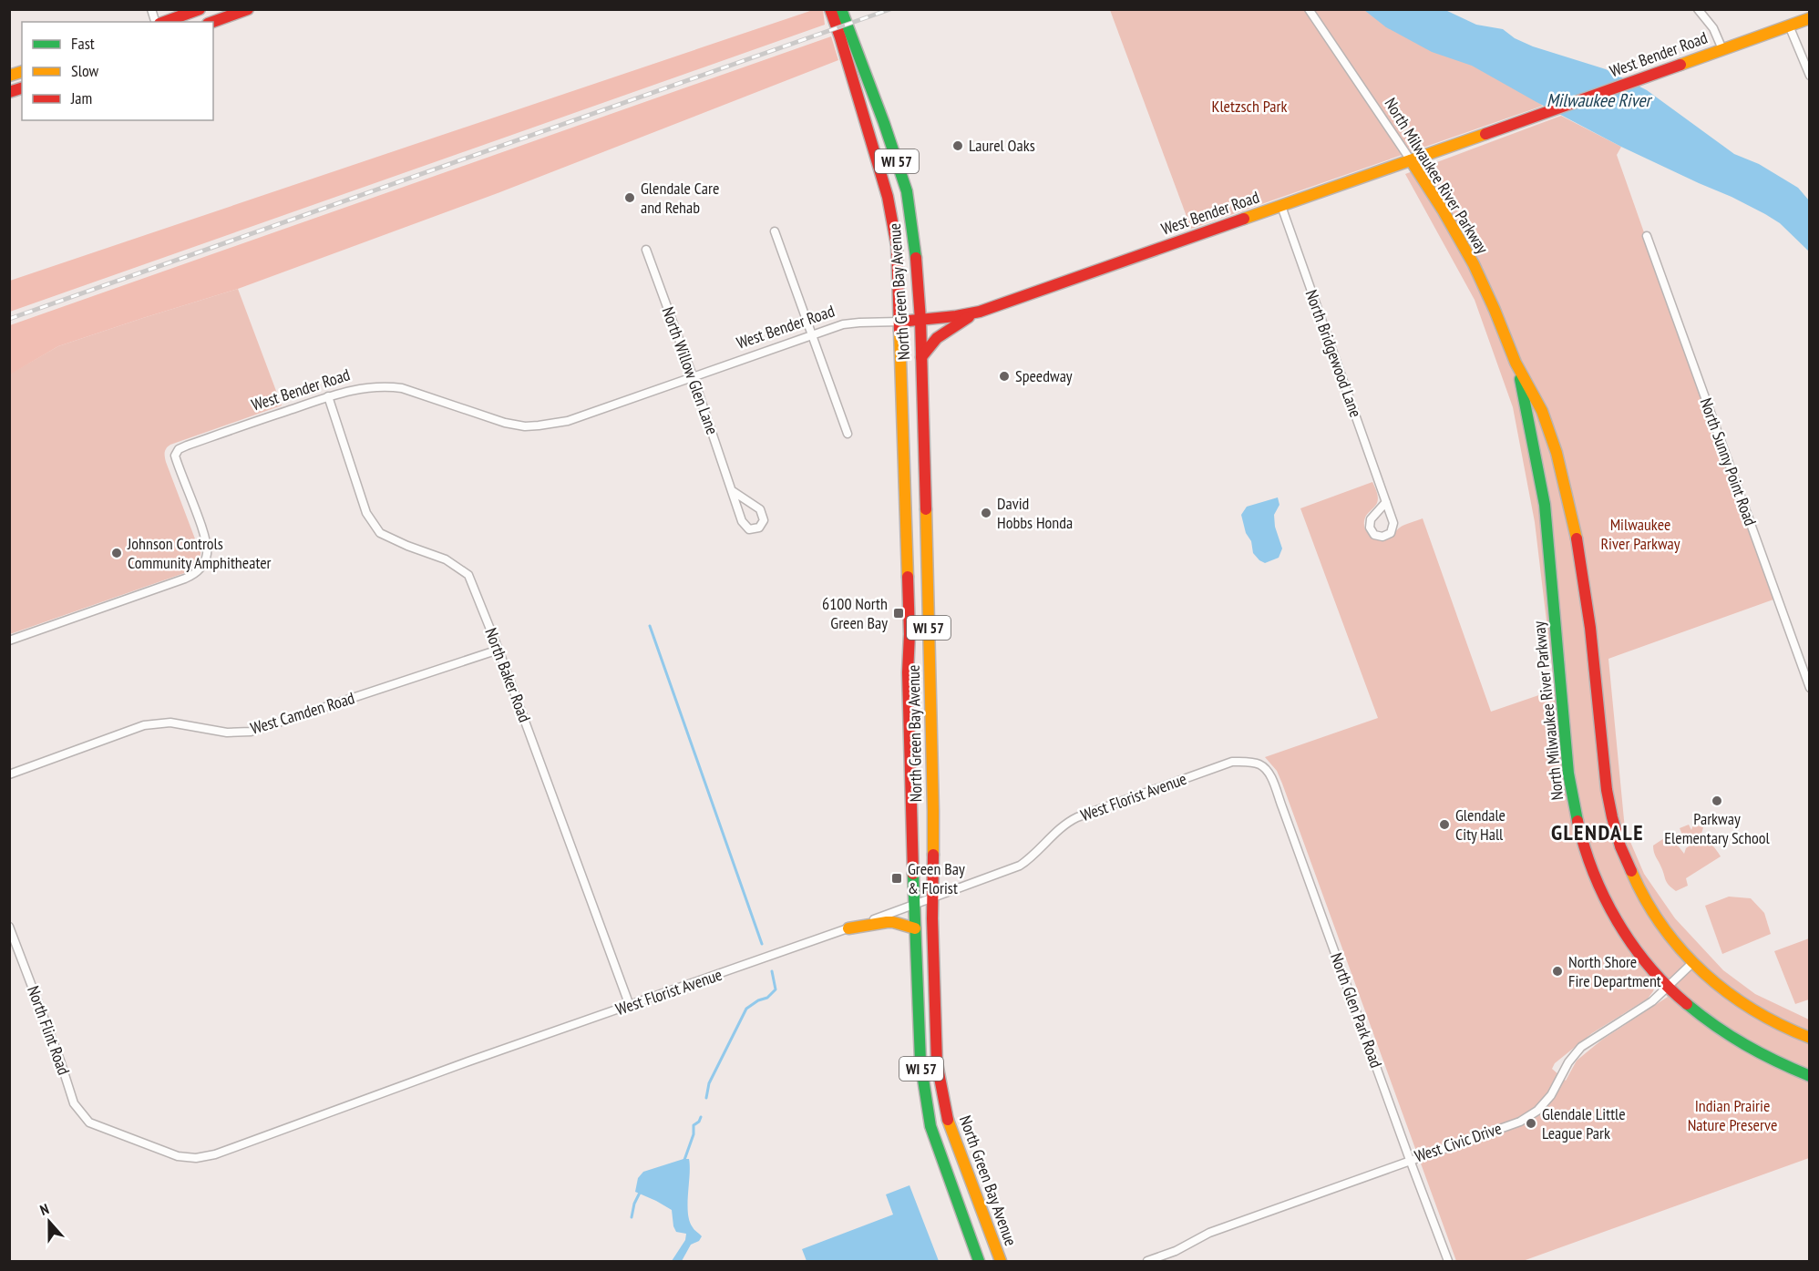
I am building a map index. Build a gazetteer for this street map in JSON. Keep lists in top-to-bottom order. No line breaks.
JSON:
{"streets":{"street":["West Bender Road","WI 57","North Milwaukee River Parkway","North Green Bay Avenue","North Bridgewood Lane","North Willow Glen Lane","North Sunny Point Road","North Baker Road","West Camden Road","West Florist Avenue","North Glen Park Road","North Flint Road","West Civic Drive"]},"crossings":[["West Bender Road","North Milwaukee River Parkway"],["West Bender Road","North Green Bay Avenue"],["West Bender Road","North Bridgewood Lane"],["West Bender Road","North Willow Glen Lane"],["West Bender Road","North Baker Road"],["North Milwaukee River Parkway","West Civic Drive"],["North Green Bay Avenue","West Florist Avenue"],["North Baker Road","West Camden Road"],["North Baker Road","West Florist Avenue"],["West Florist Avenue","North Glen Park Road"],["West Florist Avenue","North Flint Road"],["North Glen Park Road","West Civic Drive"]],"districts":["GLENDALE"],"water":["Milwaukee River"],"parks":["Kletzsch Park","Milwaukee River Parkway","Indian Prairie Nature Preserve"],"places":{"other":["Laurel Oaks","Glendale Care and Rehab","Speedway","David Hobbs Honda","Johnson Controls Community Amphitheater","Parkway Elementary School","Glendale City Hall","North Shore Fire Department","Glendale Little League Park"],"transit":["6100 North Green Bay","Green Bay & Florist"]},"legend":["Fast","Slow","Jam"],"north":"top"}
